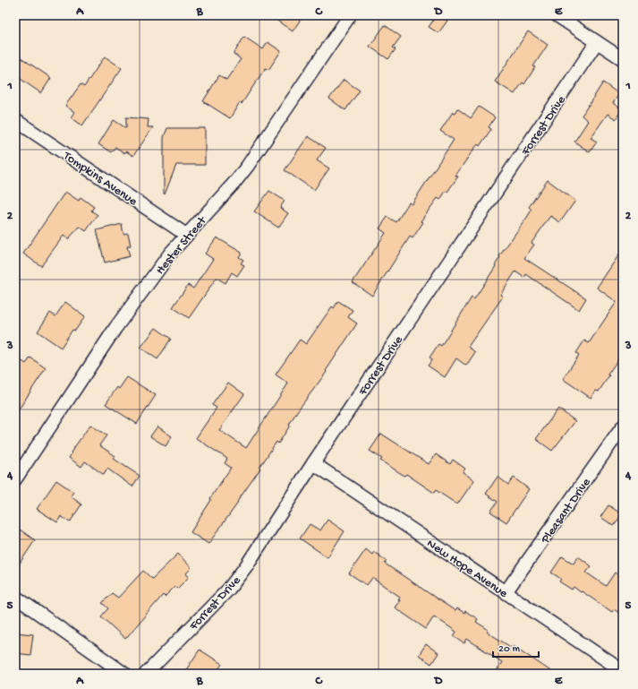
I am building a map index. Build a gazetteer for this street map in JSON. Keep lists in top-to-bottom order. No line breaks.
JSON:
{"streets":{"street":["Forrest Drive","Tompkins Avenue","Hester Street","Pleasant Drive","New Hope Avenue"]},"crossings":[["Forrest Drive","New Hope Avenue"],["Tompkins Avenue","Hester Street"],["Pleasant Drive","New Hope Avenue"]],"scale_bar":"20 m","grid":{"columns":["A","B","C","D","E"],"rows":["1","2","3","4","5"]}}
